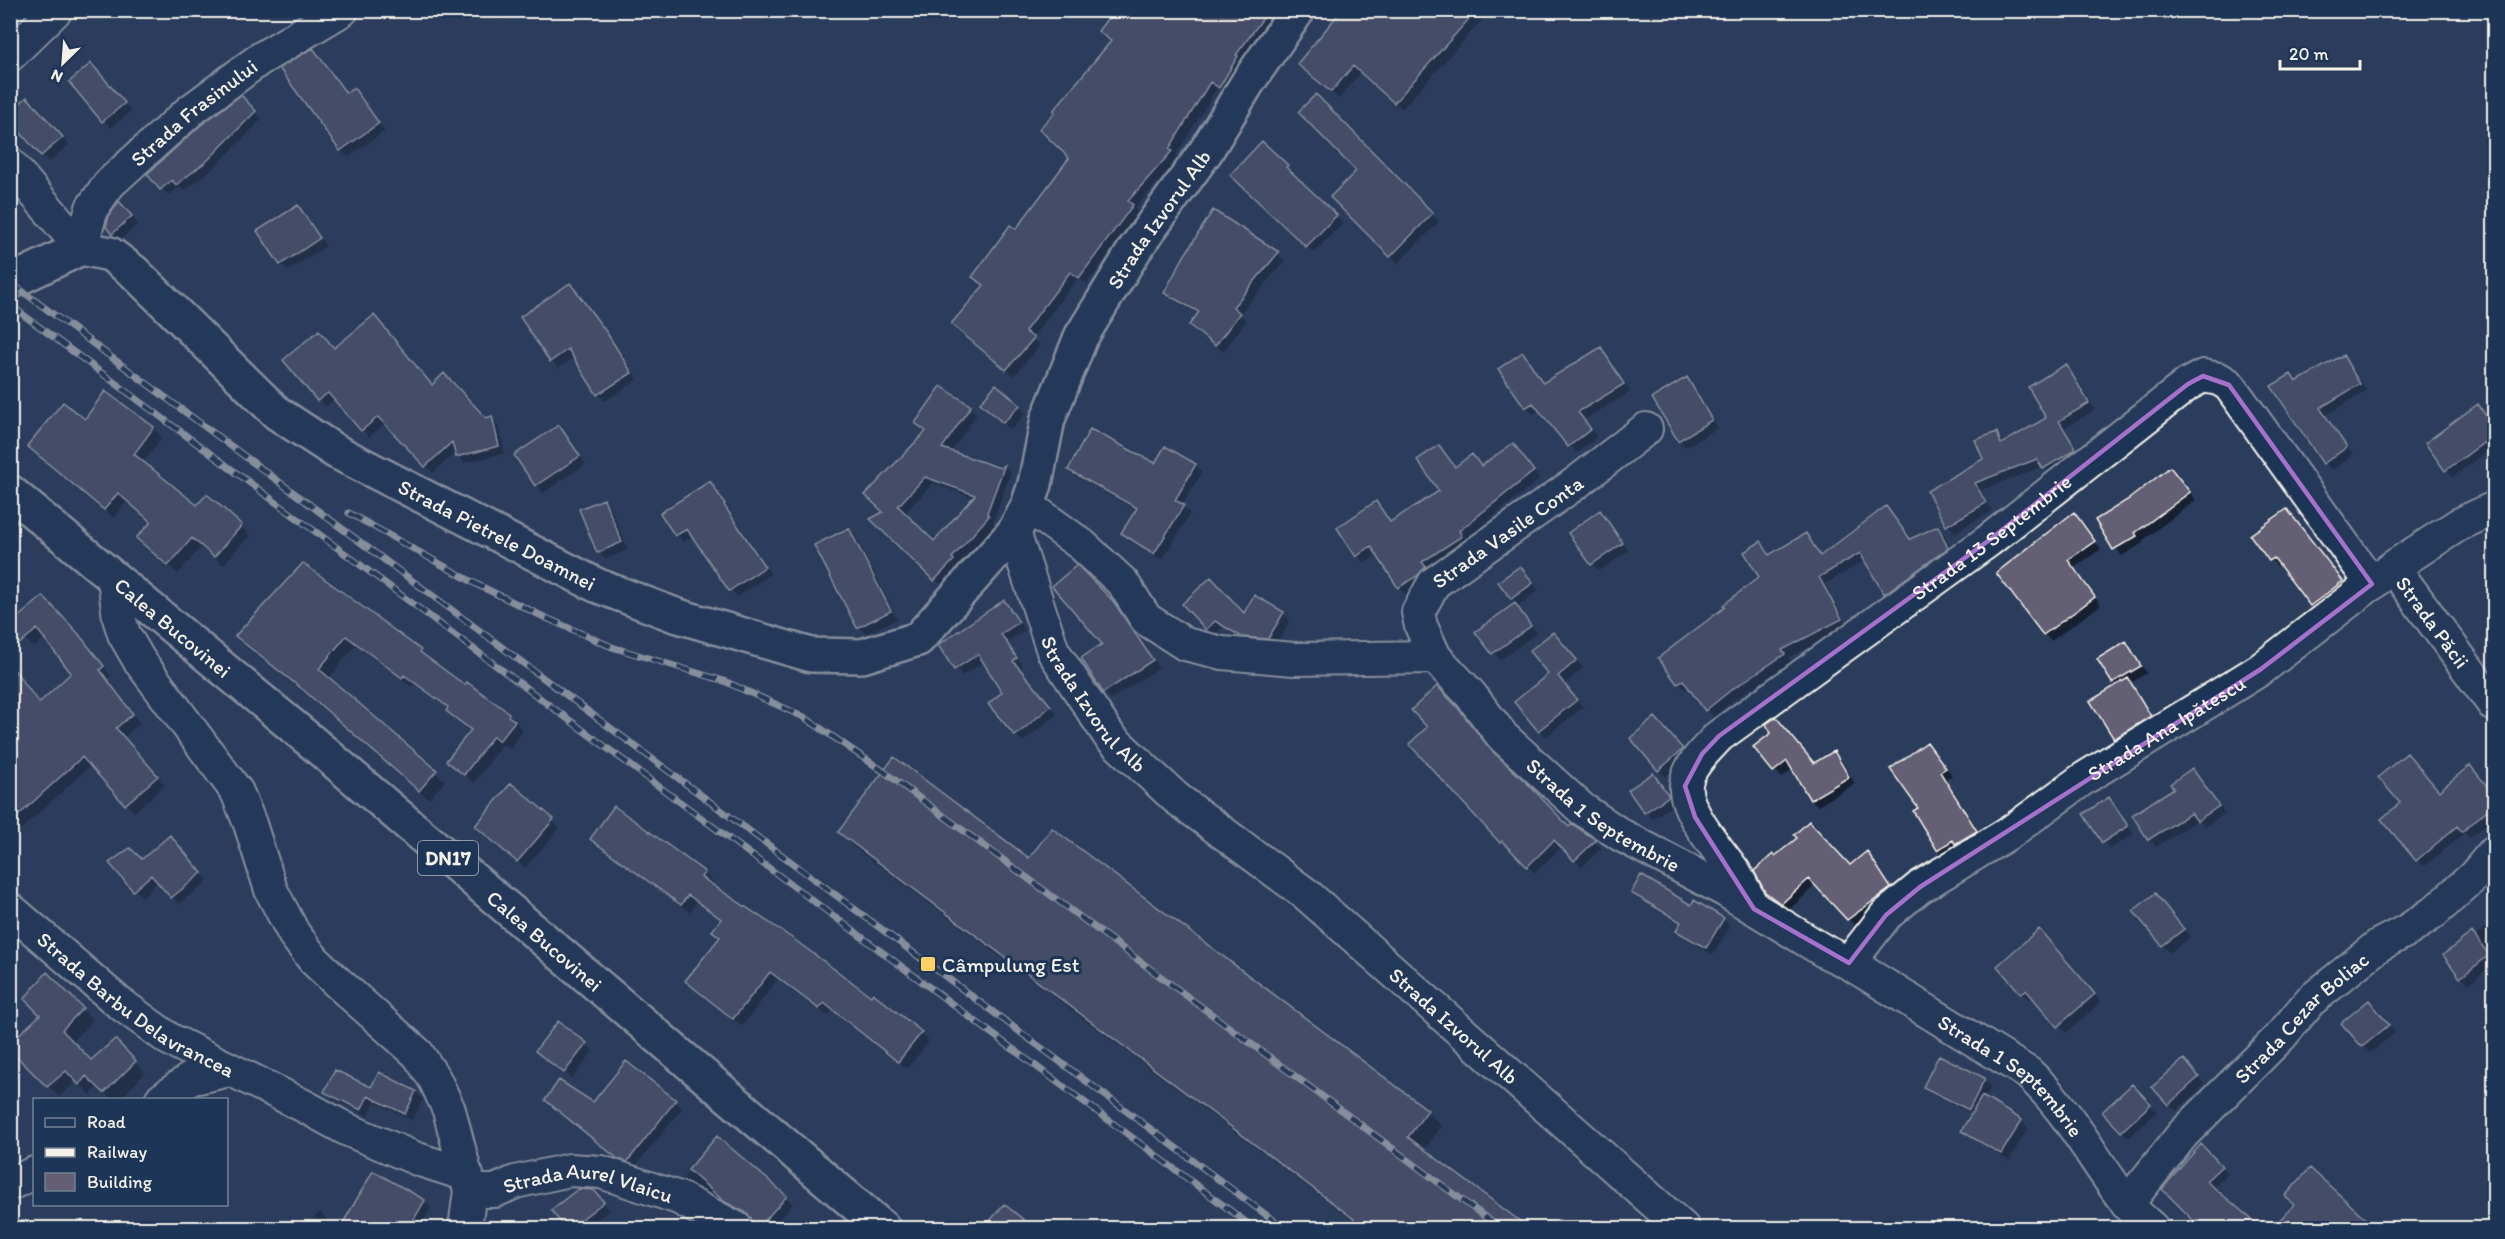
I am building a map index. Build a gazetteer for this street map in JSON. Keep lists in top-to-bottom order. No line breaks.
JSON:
{"streets":{"main road":["Strada Izvorul Alb","Strada Pietrele Doamnei","Calea Bucovinei","DN17"],"street":["Strada Frasinului","Strada Vasile Conta","Strada 13 Septembrie","Strada Păcii","Strada Ana Ipătescu","Strada 1 Septembrie","Strada Barbu Delavrancea","Strada Cezar Boliac","Strada Aurel Vlaicu"]},"crossings":[["Strada Frasinului","Strada Pietrele Doamnei"],["Strada Izvorul Alb","Strada Pietrele Doamnei"],["Strada Vasile Conta","Strada 1 Septembrie"],["Strada 13 Septembrie","Strada Păcii"],["Strada 13 Septembrie","Strada Ana Ipătescu"],["Strada 13 Septembrie","Strada 1 Septembrie"],["Strada Păcii","Strada Ana Ipătescu"],["Strada Ana Ipătescu","Strada 1 Septembrie"],["Strada 1 Septembrie","Strada Cezar Boliac"],["Strada Barbu Delavrancea","Strada Aurel Vlaicu"]],"places":{"transit":["Câmpulung Est"]},"legend":["Road","Railway","Building"],"scale_bar":"20 m","north":"bottom left"}
